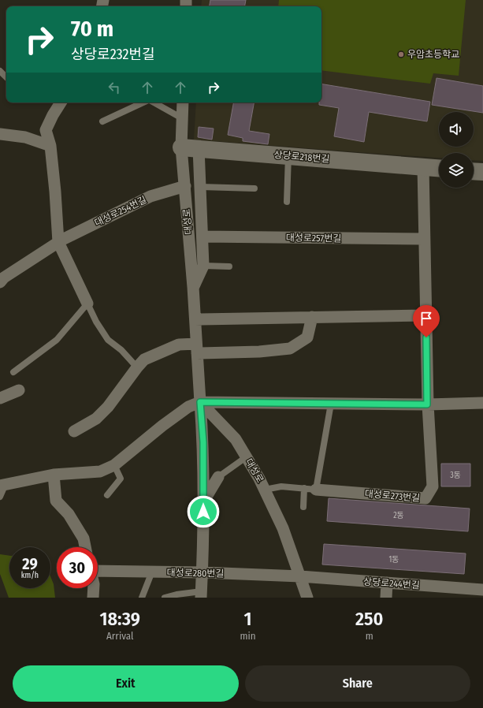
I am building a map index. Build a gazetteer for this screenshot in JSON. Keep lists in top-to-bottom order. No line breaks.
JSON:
{"streets":{"street":["상당로218번길","대성로254번길","대성로","대성로257번길","대성로273번길","대성로280번길","상당로244번길"]},"crossings":[["상당로218번길","대성로"],["대성로254번길","대성로"],["대성로","대성로273번길"],["대성로","대성로280번길"],["대성로","상당로244번길"],["대성로280번길","상당로244번길"]],"places":["우암초등학교"],"house_numbers":["3동","2동","1동"],"page":{"turn":["70 m","상당로232번길"],"speed":"29 km/h","limit":"30","eta":["18:39","Arrival","1","min","250","m"],"buttons":["Exit","Share"]}}
